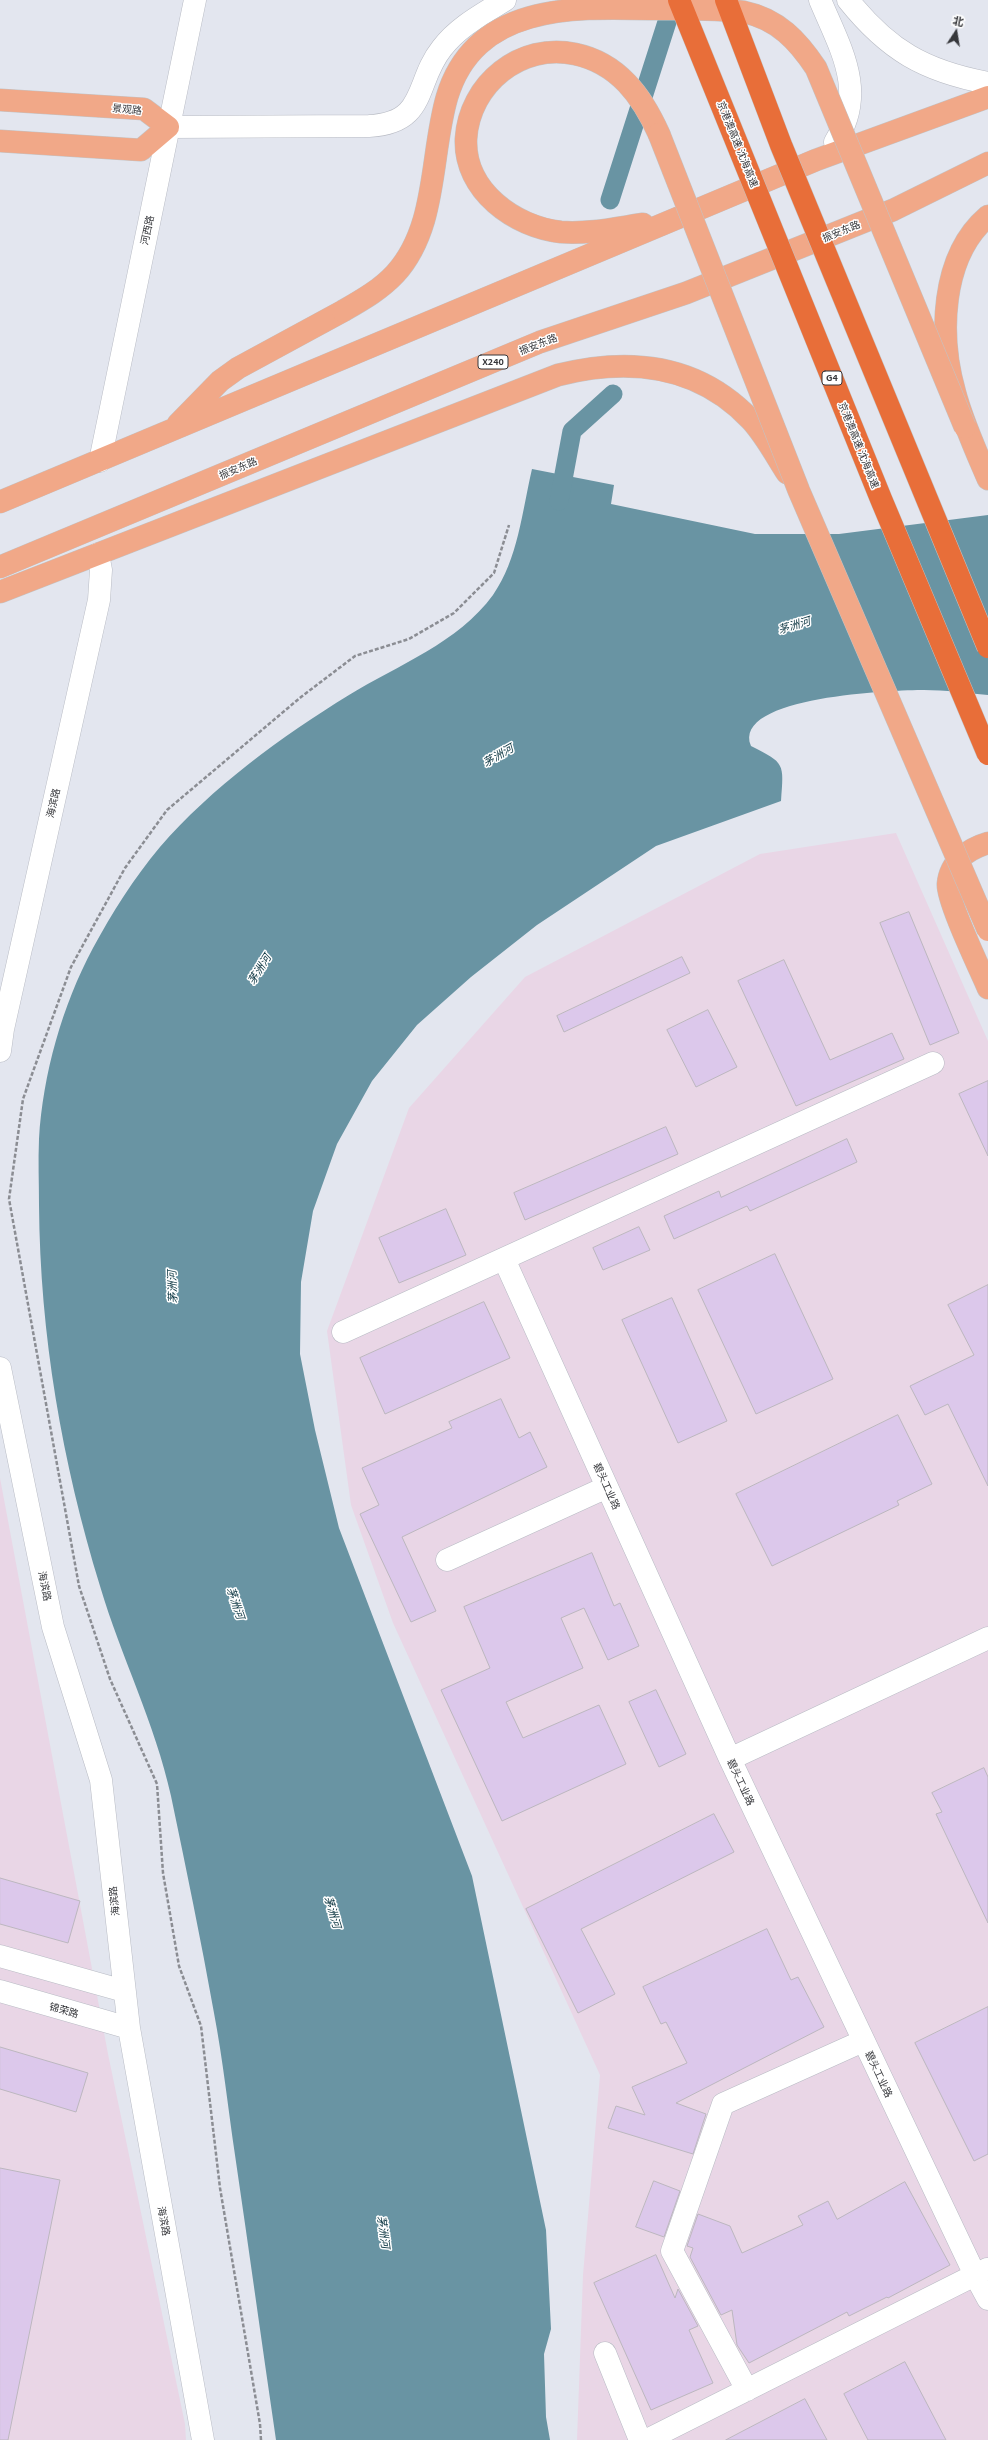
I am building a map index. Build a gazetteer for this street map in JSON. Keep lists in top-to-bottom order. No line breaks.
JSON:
{"streets":{"highway":["京港澳高速 沈海高速","G4"],"main road":["景观路","振安东路","X240"],"street":["河西路","海滨路","碧头工业路","锦荣路"]},"crossings":[["景观路","河西路"],["海滨路","锦荣路"]],"water":["茅洲河"],"north":"top"}
